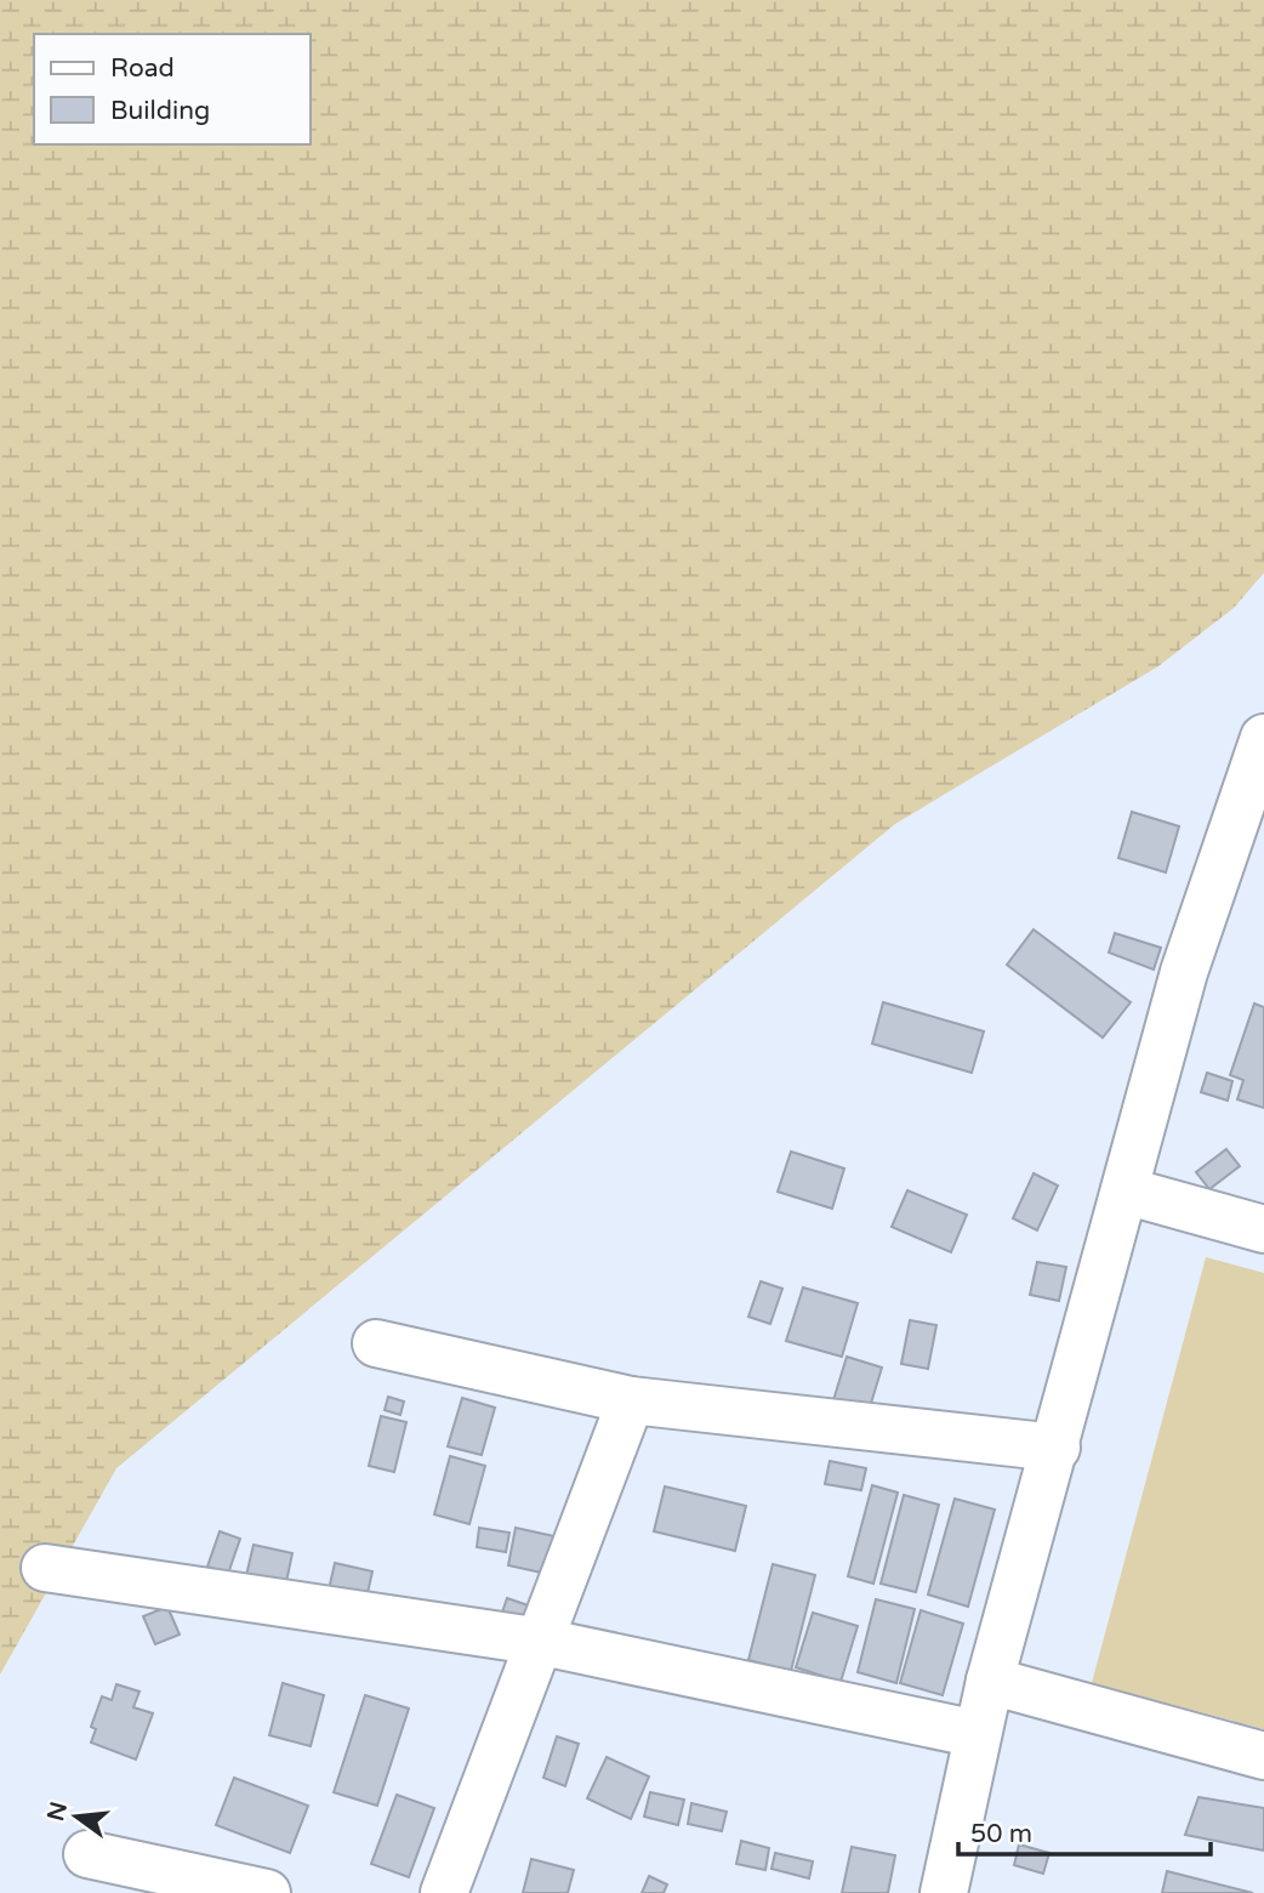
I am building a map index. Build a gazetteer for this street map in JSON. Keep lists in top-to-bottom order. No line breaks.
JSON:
{"legend":["Road","Building"],"scale_bar":"50 m","north":"left"}
